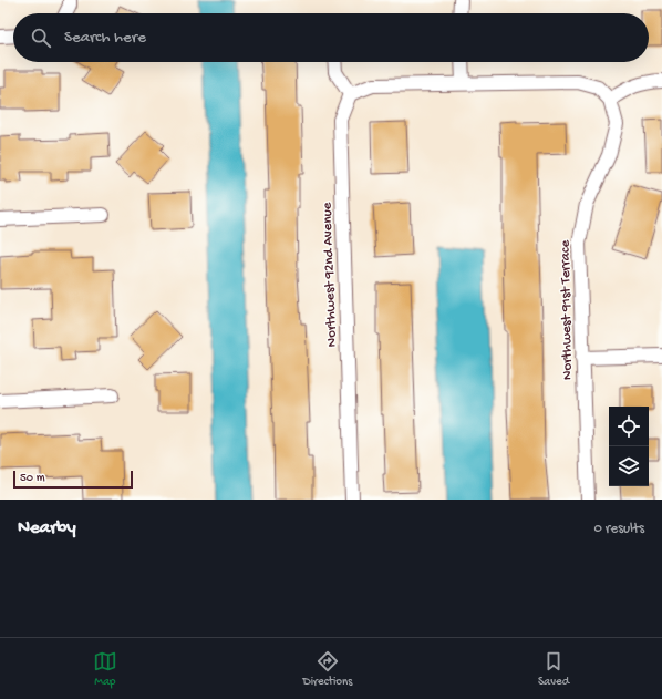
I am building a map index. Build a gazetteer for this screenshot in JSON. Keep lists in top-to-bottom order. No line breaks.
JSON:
{"streets":{"street":["Northwest 92nd Avenue","Northwest 91st Terrace"]},"scale_bar":"50 m","page":{"search":"Search here","scale":"50 m","heading":["Nearby","0 results"],"nav":["Map","Directions","Saved"]}}
